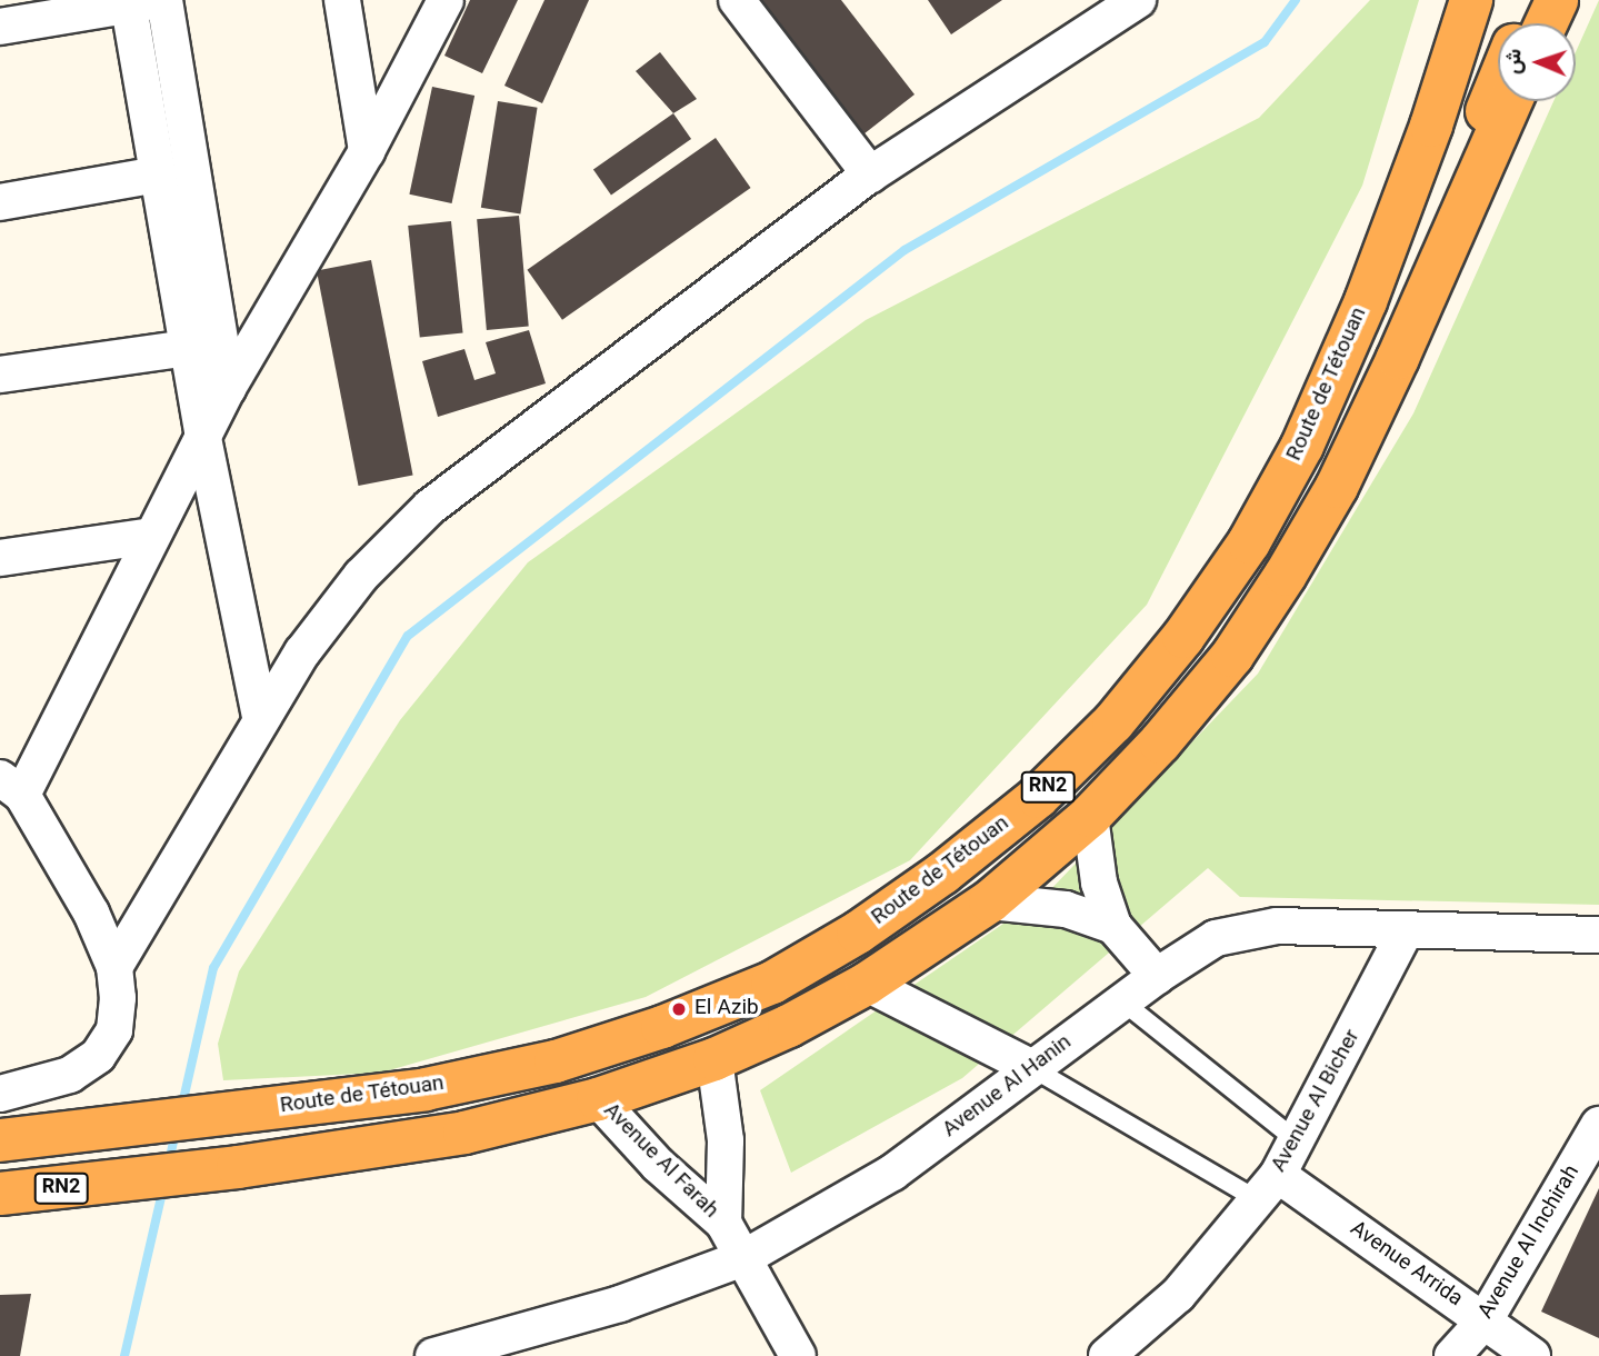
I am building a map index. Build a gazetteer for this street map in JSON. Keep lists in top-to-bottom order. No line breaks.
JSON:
{"streets":{"highway":["Route de Tétouan","RN2"],"street":["Avenue Al Hanin","Avenue Al Bicher","Avenue Al Farah","Avenue Al Inchirah","Avenue Arrida"]},"crossings":[["RN2","Avenue Al Farah"],["Avenue Al Hanin","Avenue Al Bicher"],["Avenue Al Hanin","Avenue Al Farah"],["Avenue Al Bicher","Avenue Arrida"],["Avenue Al Inchirah","Avenue Arrida"]],"places":["El Azib"],"north":"left"}
